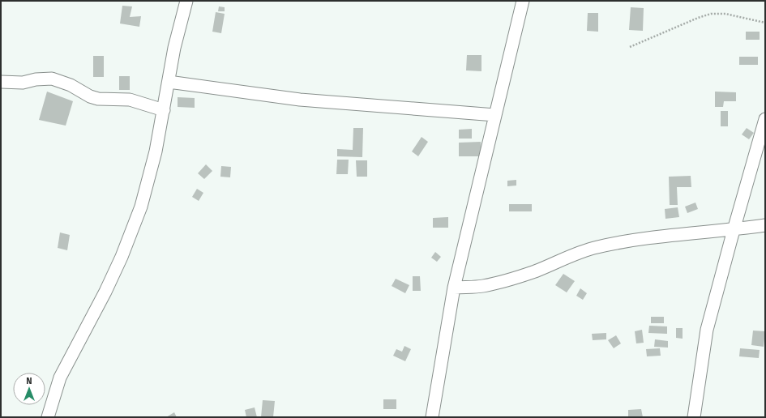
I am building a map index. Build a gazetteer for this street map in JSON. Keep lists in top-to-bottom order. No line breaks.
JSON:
{"north":"top"}
